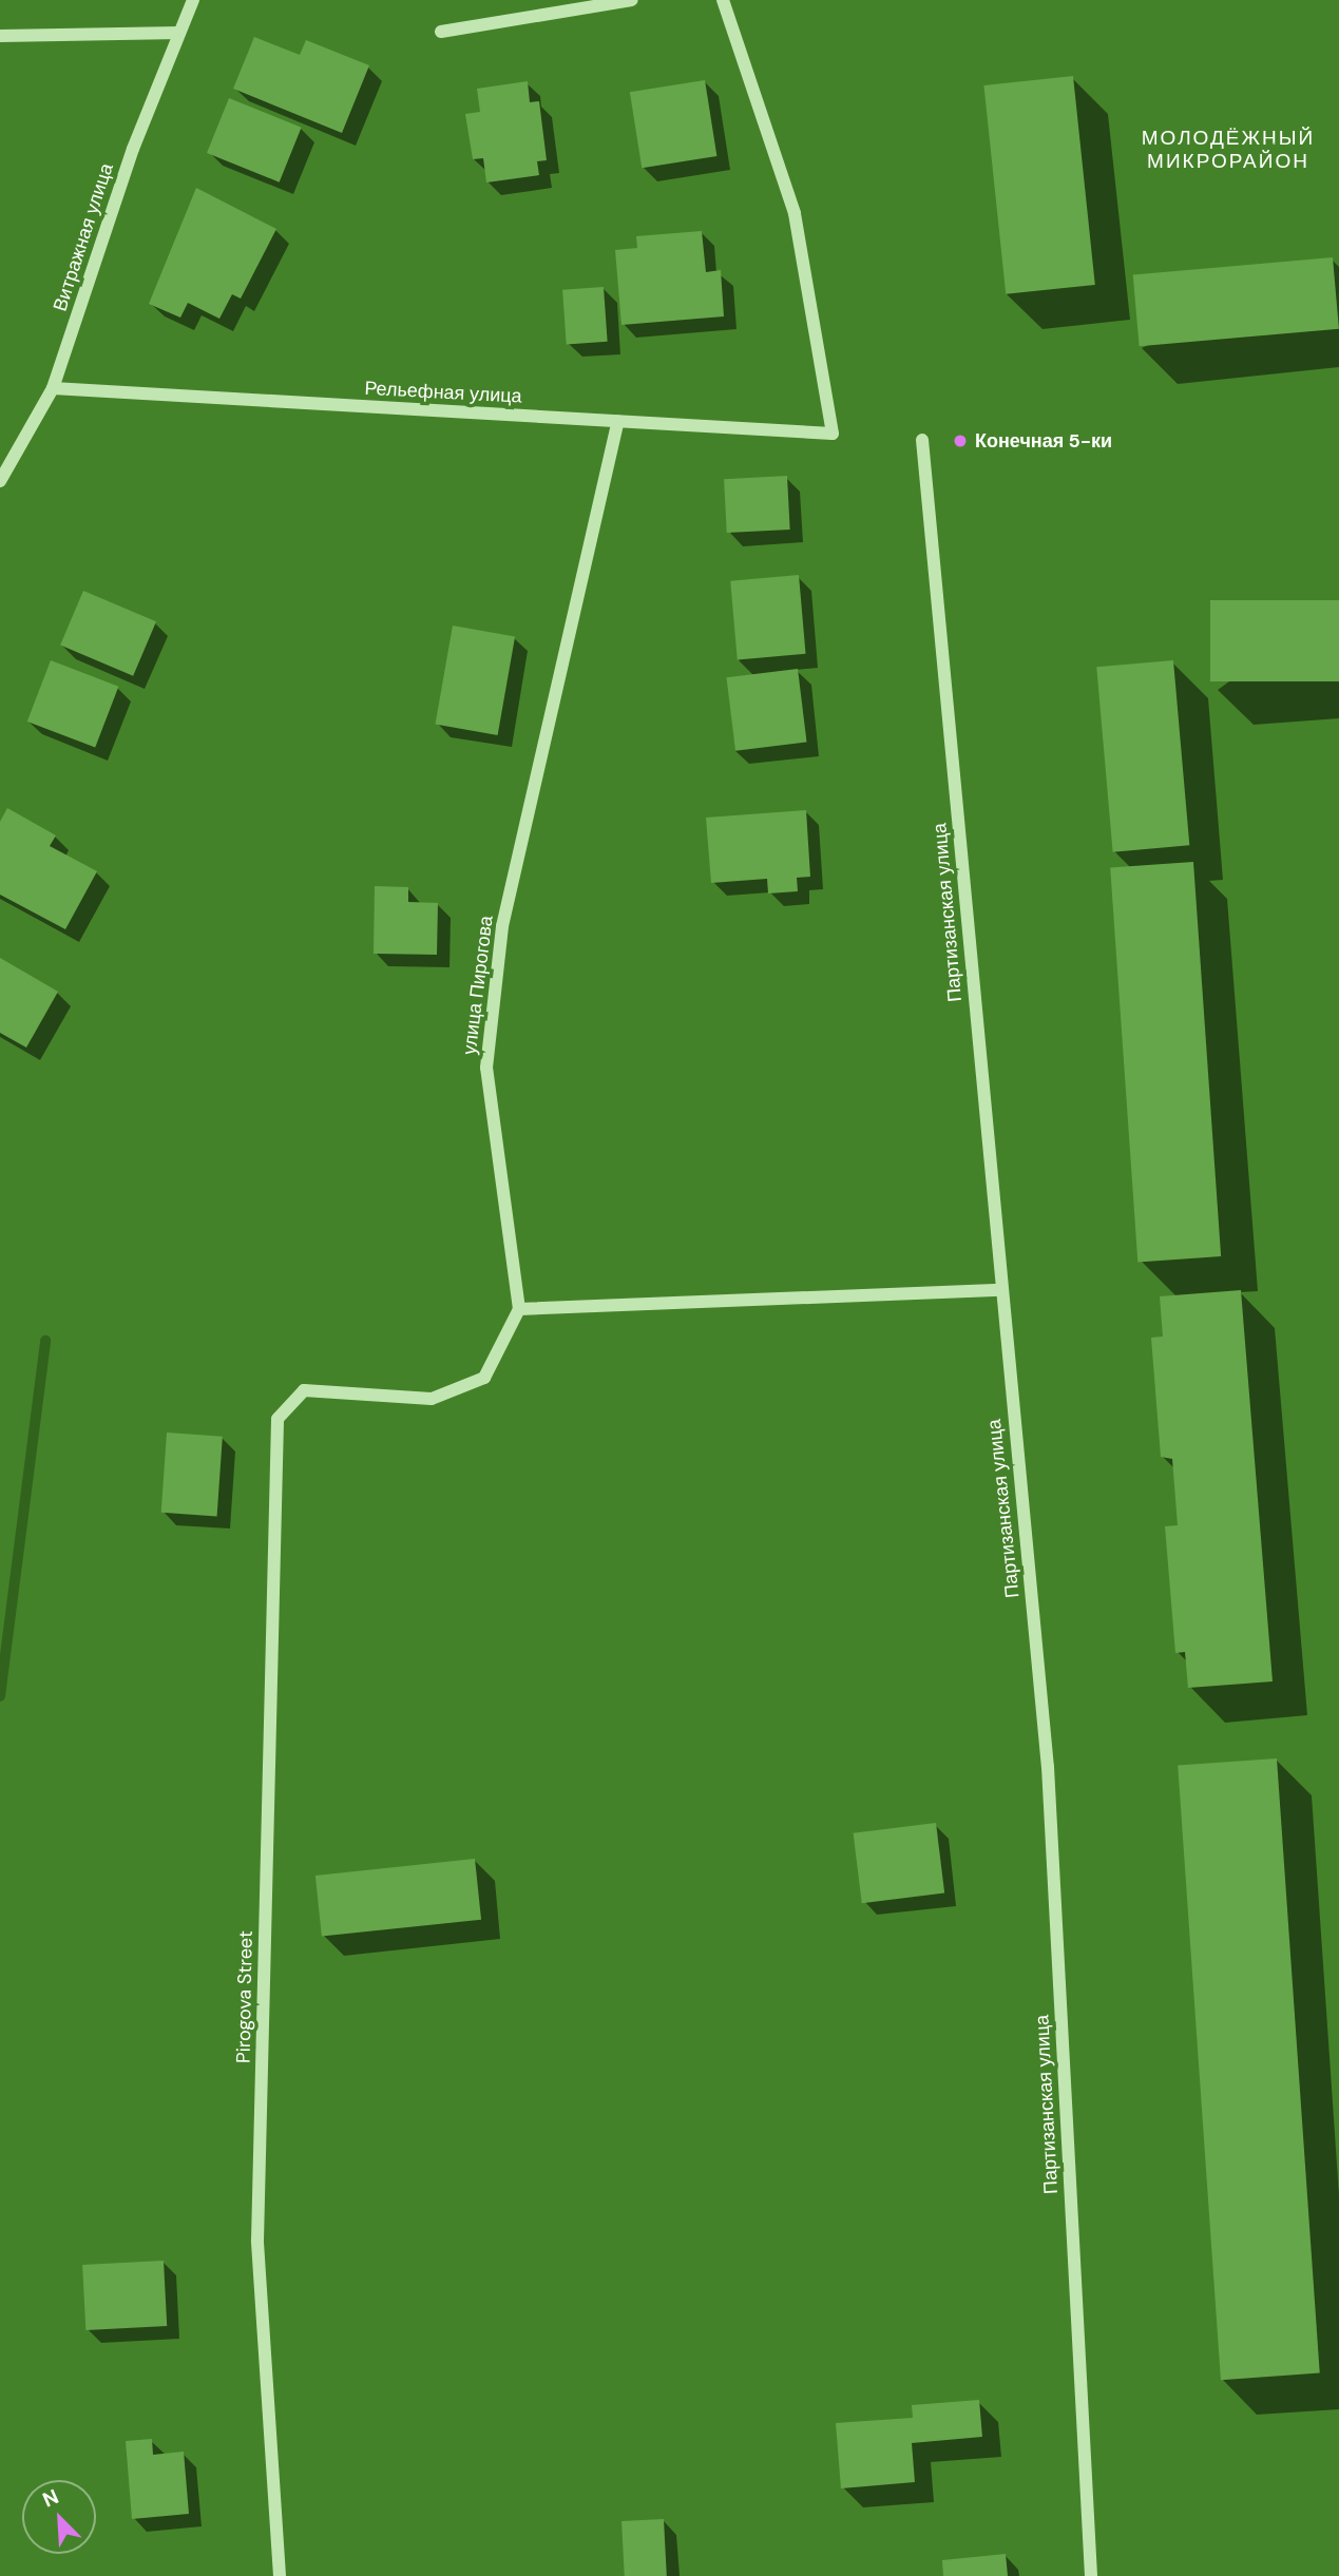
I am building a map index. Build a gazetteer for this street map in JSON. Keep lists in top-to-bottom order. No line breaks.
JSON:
{"streets":{"street":["Витражная улица","Рельефная улица","Партизанская улица","улица Пирогова","Pirogova Street"]},"crossings":[["Витражная улица","Рельефная улица"],["Рельефная улица","улица Пирогова"],["улица Пирогова","Pirogova Street"]],"districts":["МОЛОДЁЖНЫЙ МИКРОРАЙОН"],"places":["Конечная 5-ки"],"north":"top left"}
